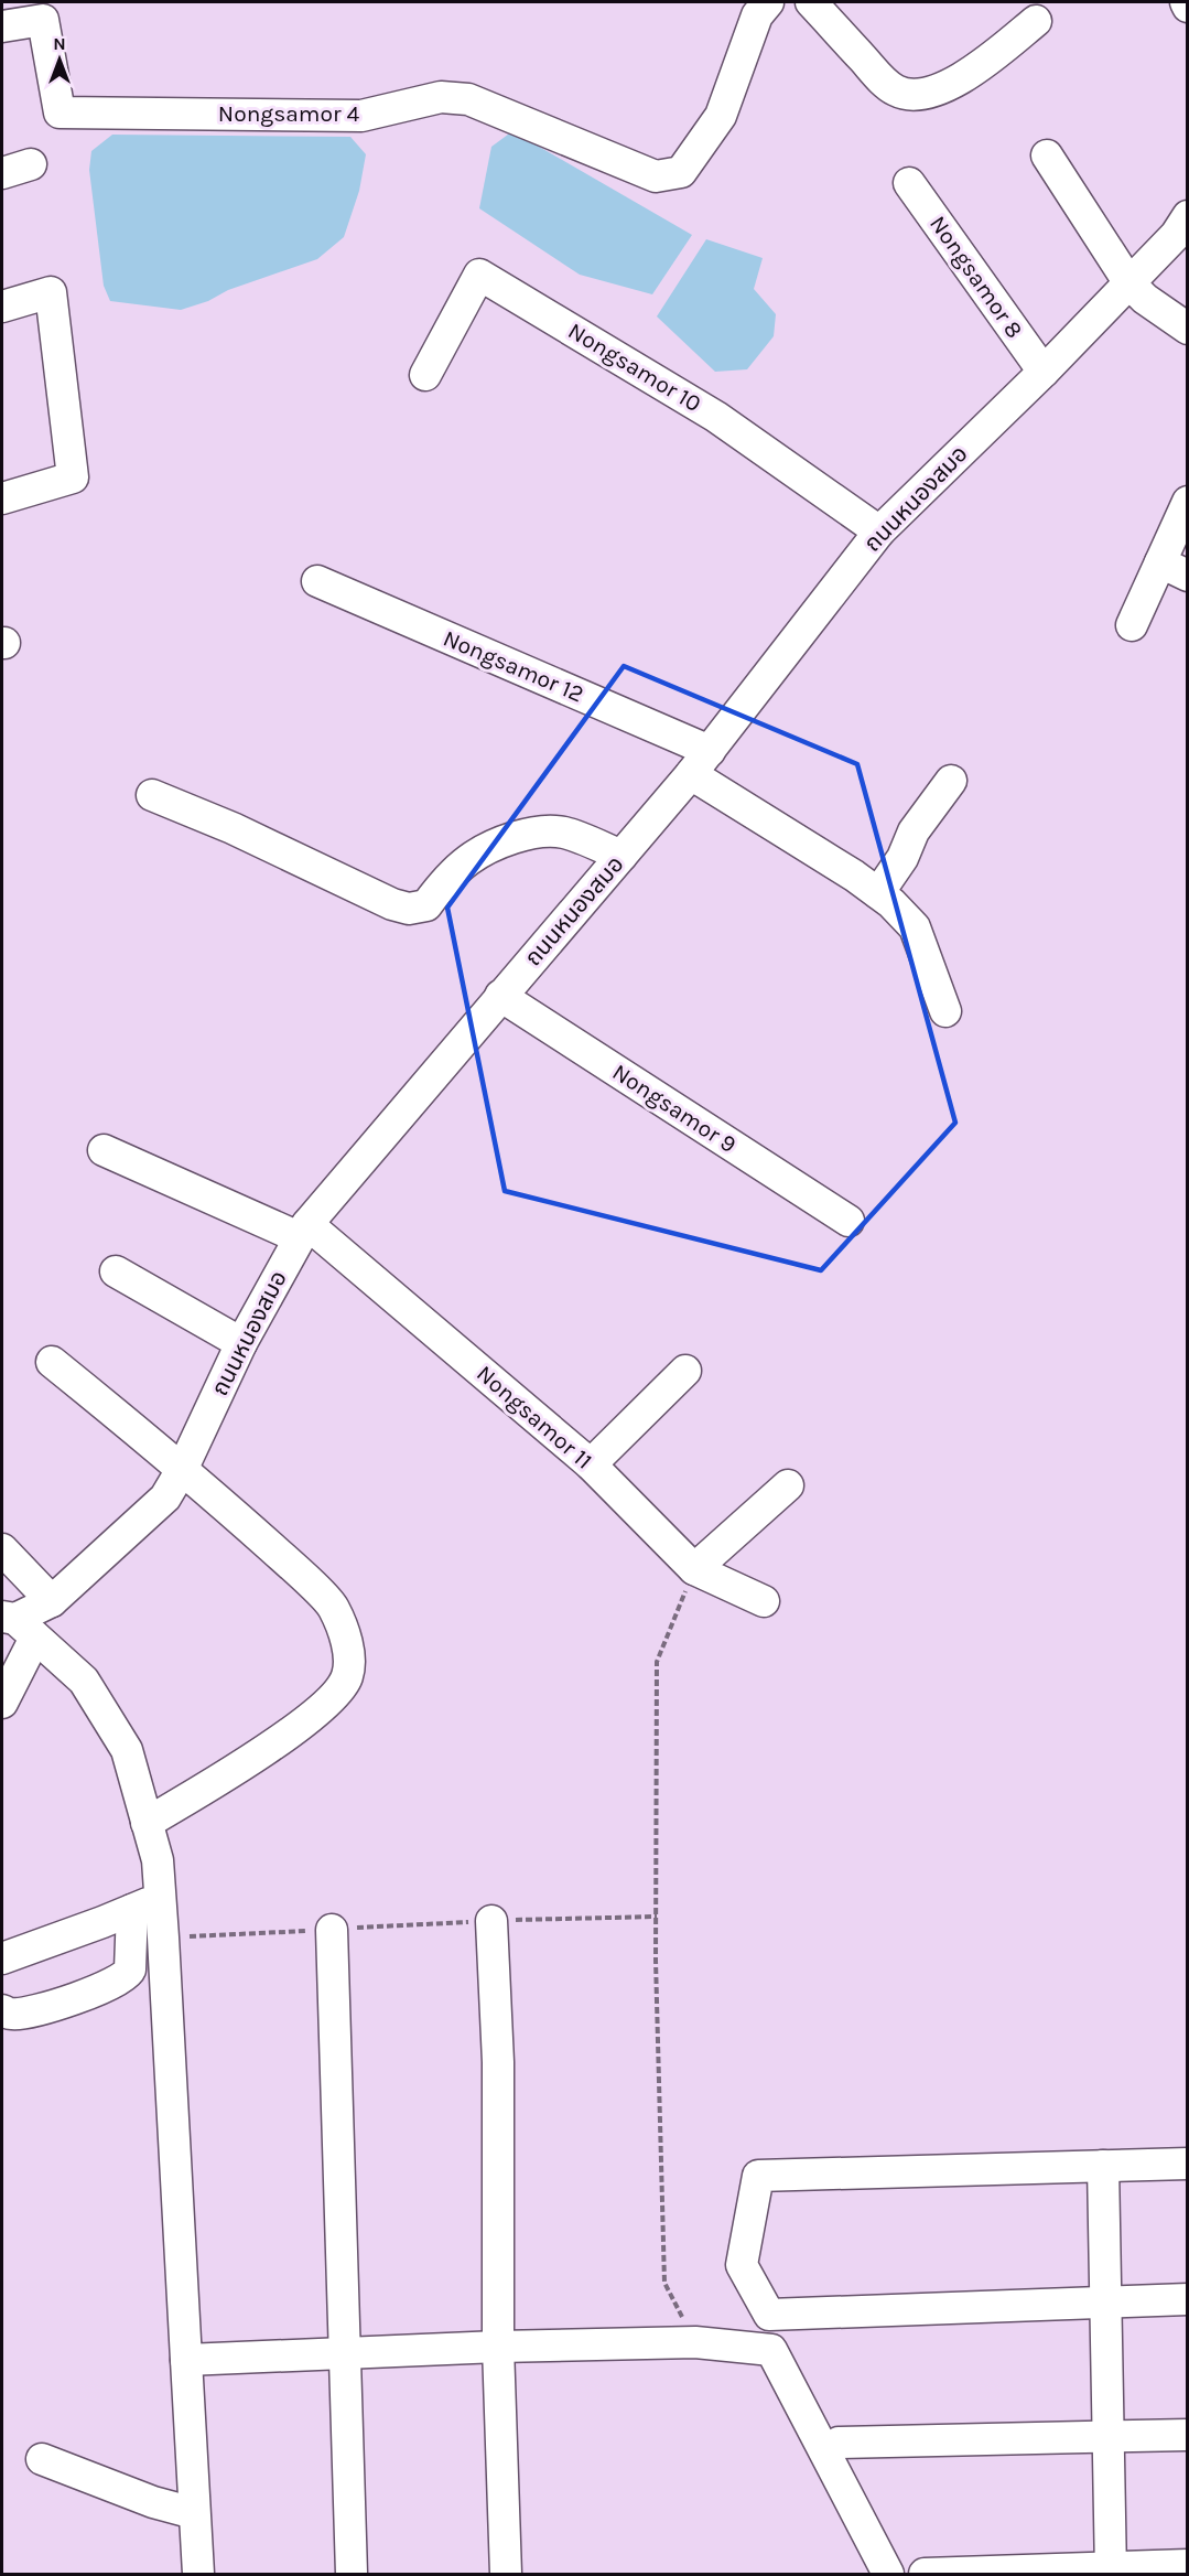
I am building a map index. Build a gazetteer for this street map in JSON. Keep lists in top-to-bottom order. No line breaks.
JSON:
{"streets":{"street":["Nongsamor 4","Nongsamor 8","Nongsamor 10","ถนนหนองสมอ","Nongsamor 12","Nongsamor 9","Nongsamor 11"]},"crossings":[["Nongsamor 8","ถนนหนองสมอ"],["Nongsamor 10","ถนนหนองสมอ"],["ถนนหนองสมอ","Nongsamor 12"],["ถนนหนองสมอ","Nongsamor 9"],["ถนนหนองสมอ","Nongsamor 11"]],"north":"top"}
